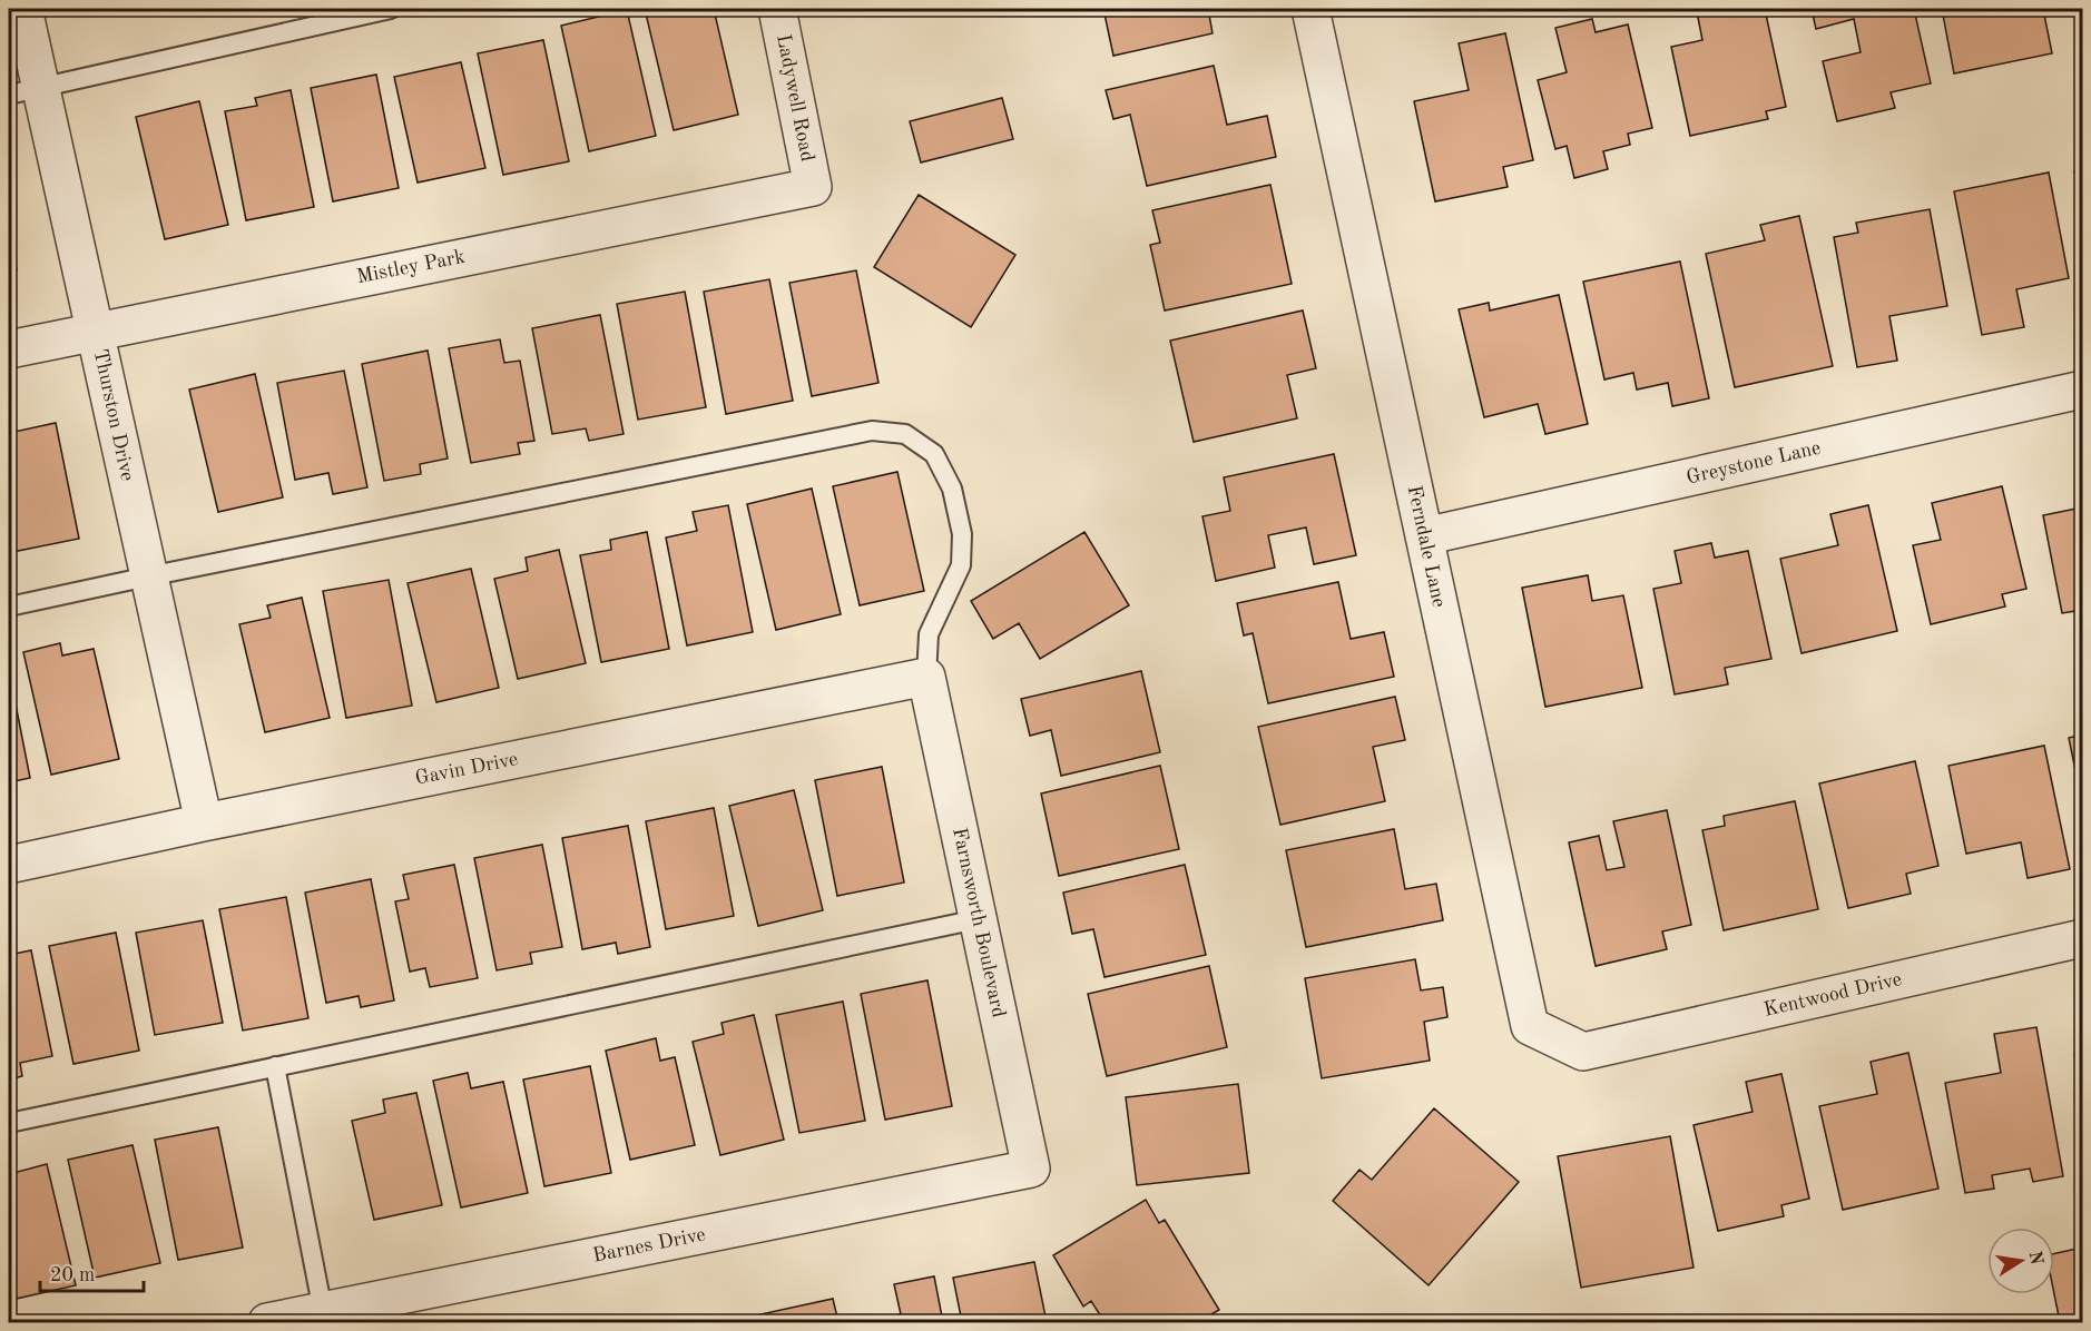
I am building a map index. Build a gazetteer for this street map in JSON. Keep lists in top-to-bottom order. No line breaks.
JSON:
{"streets":{"street":["Ladywell Road","Mistley Park","Thurston Drive","Greystone Lane","Ferndale Lane","Gavin Drive","Farnsworth Boulevard","Kentwood Drive","Barnes Drive"]},"crossings":[["Ladywell Road","Mistley Park"],["Mistley Park","Thurston Drive"],["Thurston Drive","Gavin Drive"],["Greystone Lane","Ferndale Lane"],["Ferndale Lane","Kentwood Drive"],["Gavin Drive","Farnsworth Boulevard"],["Farnsworth Boulevard","Barnes Drive"]],"scale_bar":"20 m","north":"right"}
